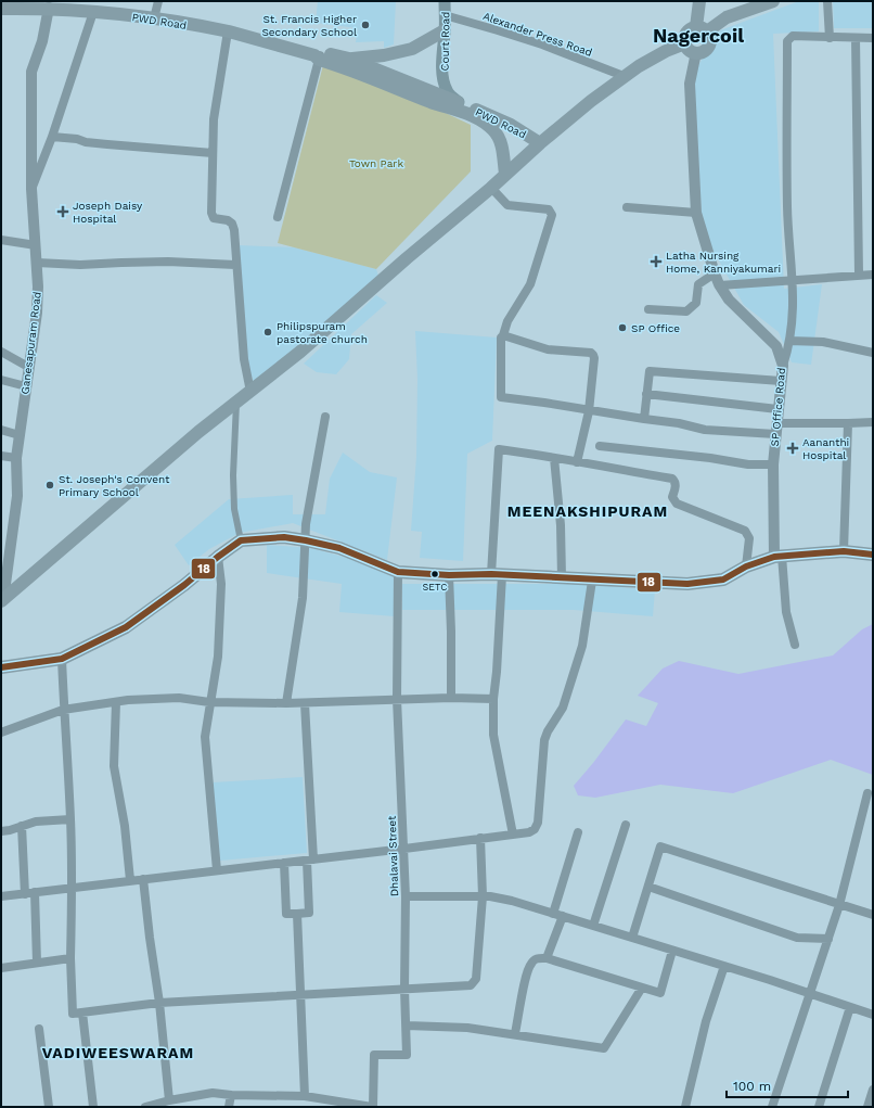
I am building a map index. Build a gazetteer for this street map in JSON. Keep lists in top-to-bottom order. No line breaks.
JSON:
{"streets":{"main road":["PWD Road","Court Road"],"street":["Alexander Press Road","Ganesapuram Road","SP Office Road","Dhalavai Street"]},"crossings":[["PWD Road","Court Road"],["PWD Road","Ganesapuram Road"],["Alexander Press Road","Court Road"]],"districts":["Nagercoil","MEENAKSHIPURAM","VADIWEESWARAM"],"parks":["Town Park"],"places":{"other":["St. Francis Higher Secondary School","SP Office","Philipspuram pastorate church","St. Joseph's Convent Primary School","SETC"],"health":["Joseph Daisy Hospital","Latha Nursing Home, Kanniyakumari","Aananthi Hospital"]},"lines":["transit line 18"],"scale_bar":"100 m"}
